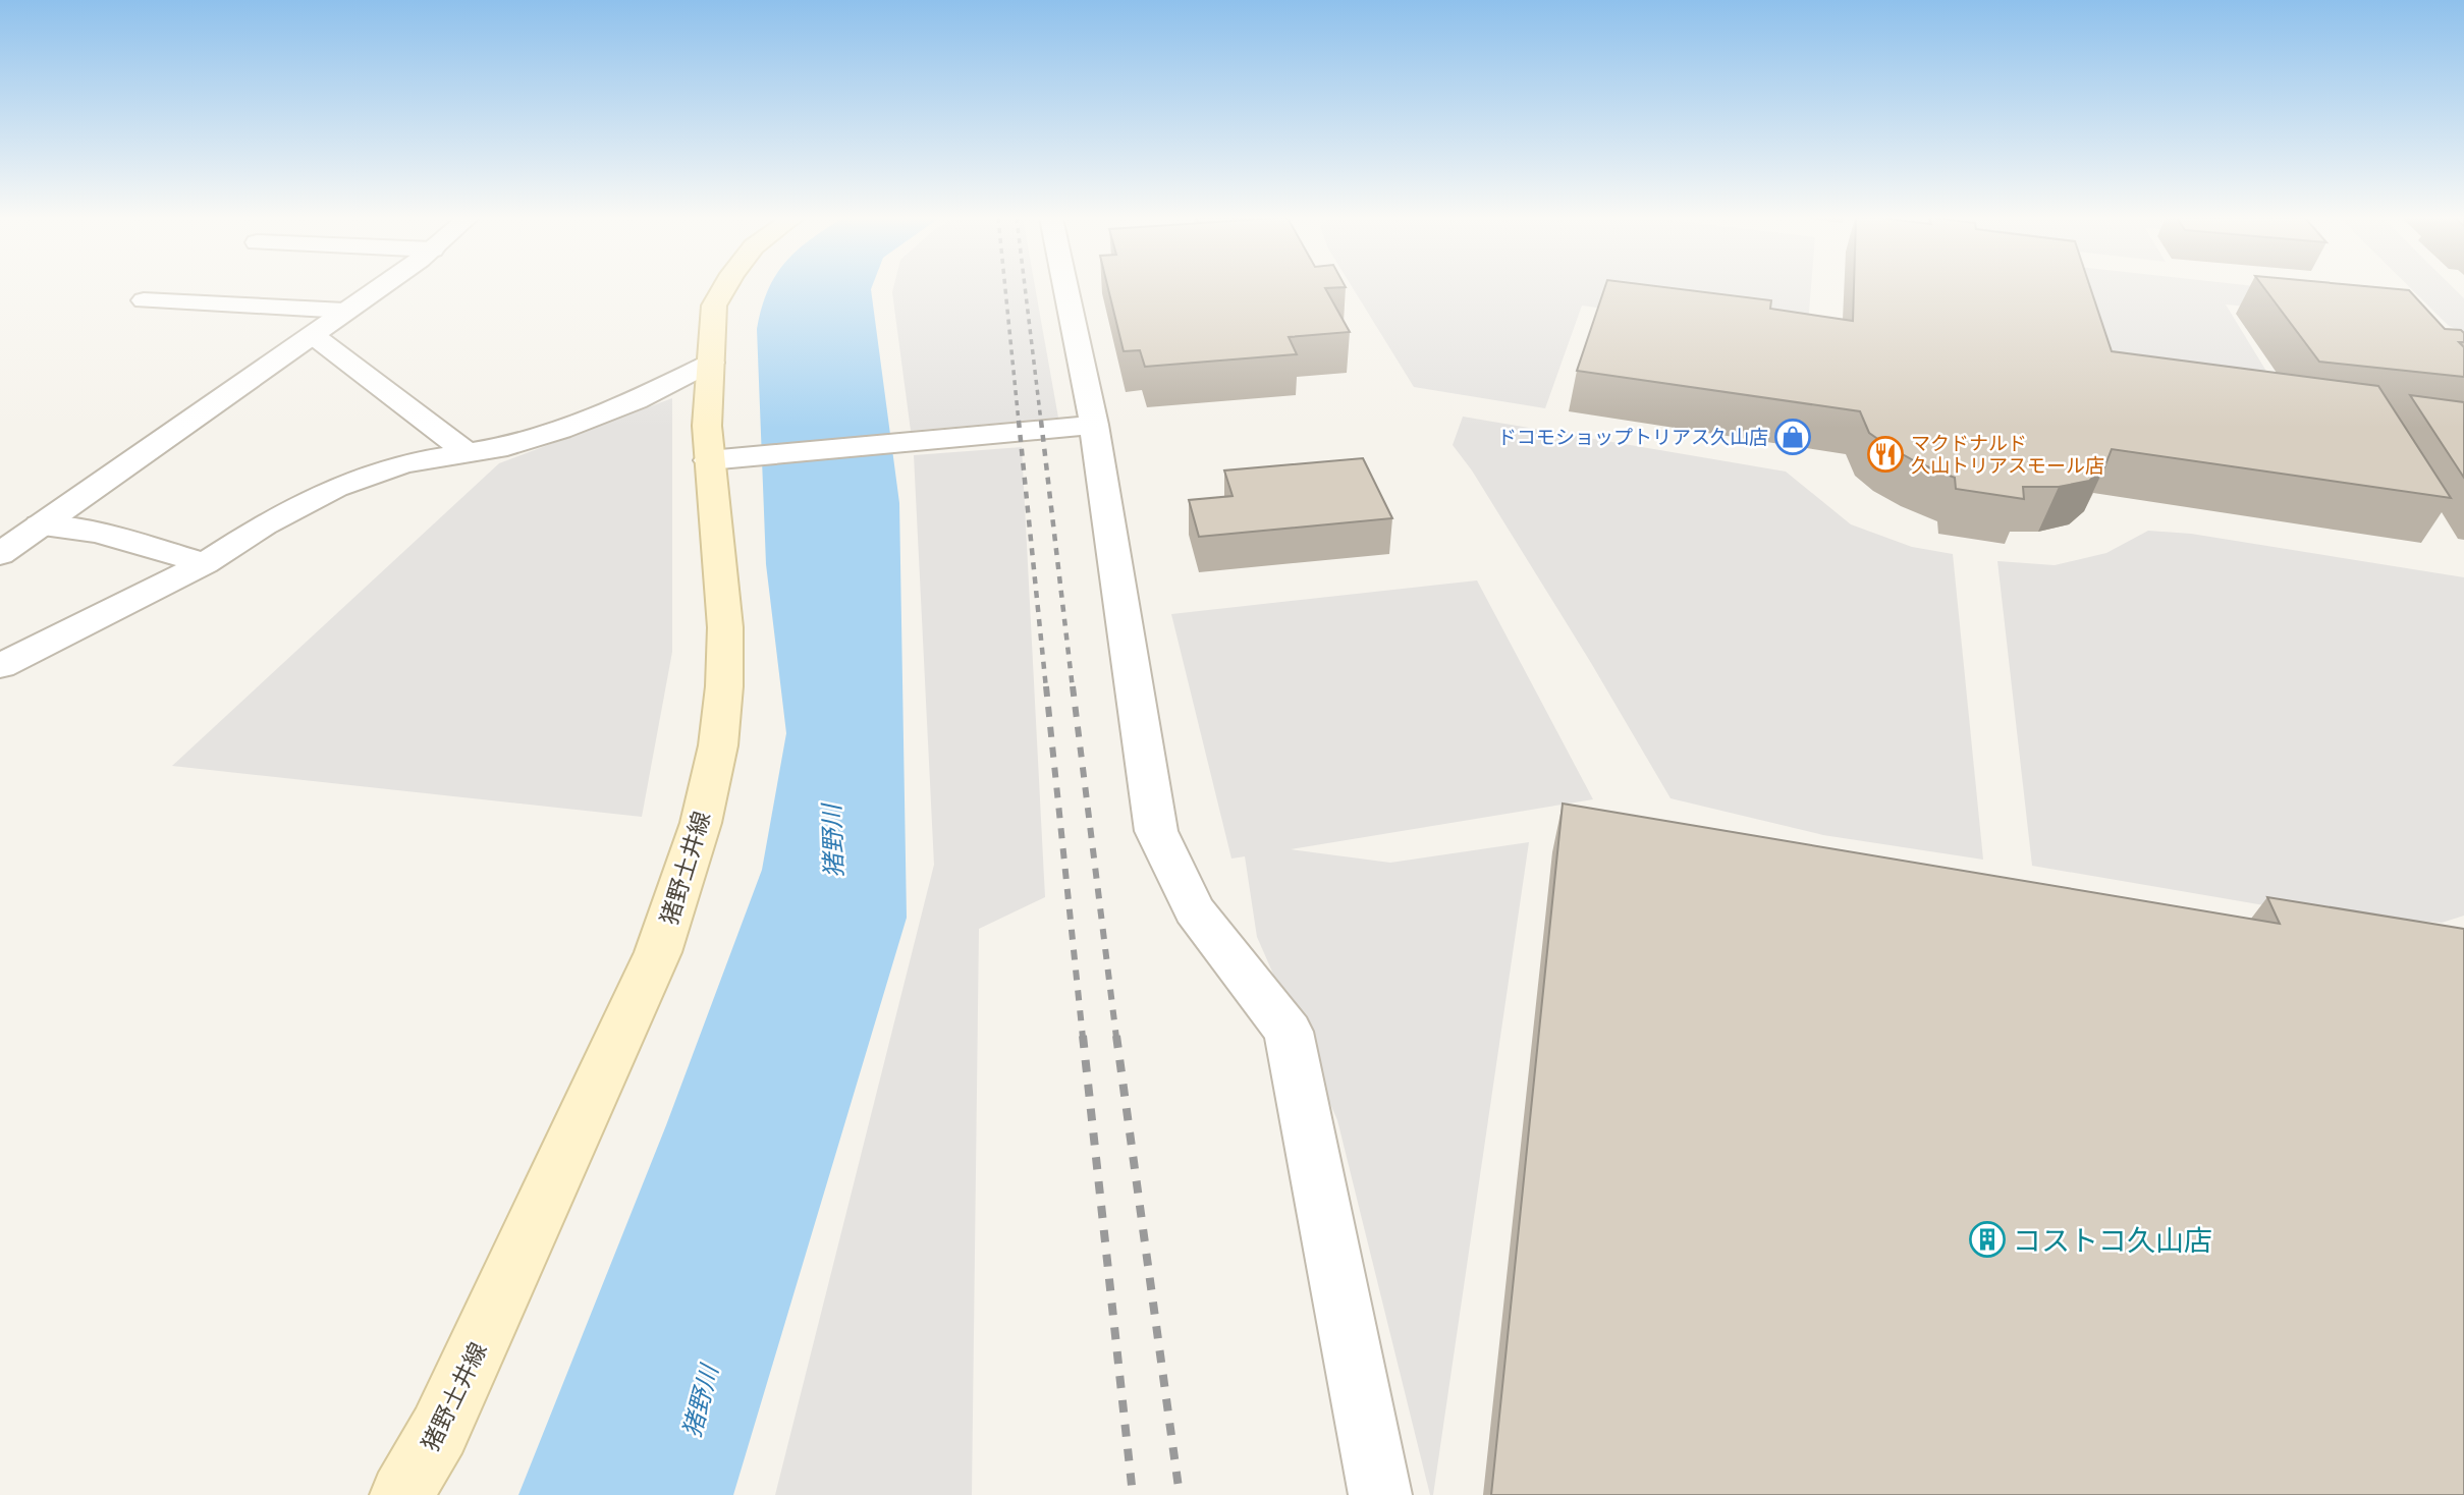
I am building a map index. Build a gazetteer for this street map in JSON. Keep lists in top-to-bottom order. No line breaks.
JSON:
{"streets":{"main road":["猪野土井線"]},"water":["猪野川"],"places":{"shop":["ドコモショップトリアス久山店"],"restaurant":["マクドナルド 久山トリアスモール店"],"building":["コストコ久山店"]}}
